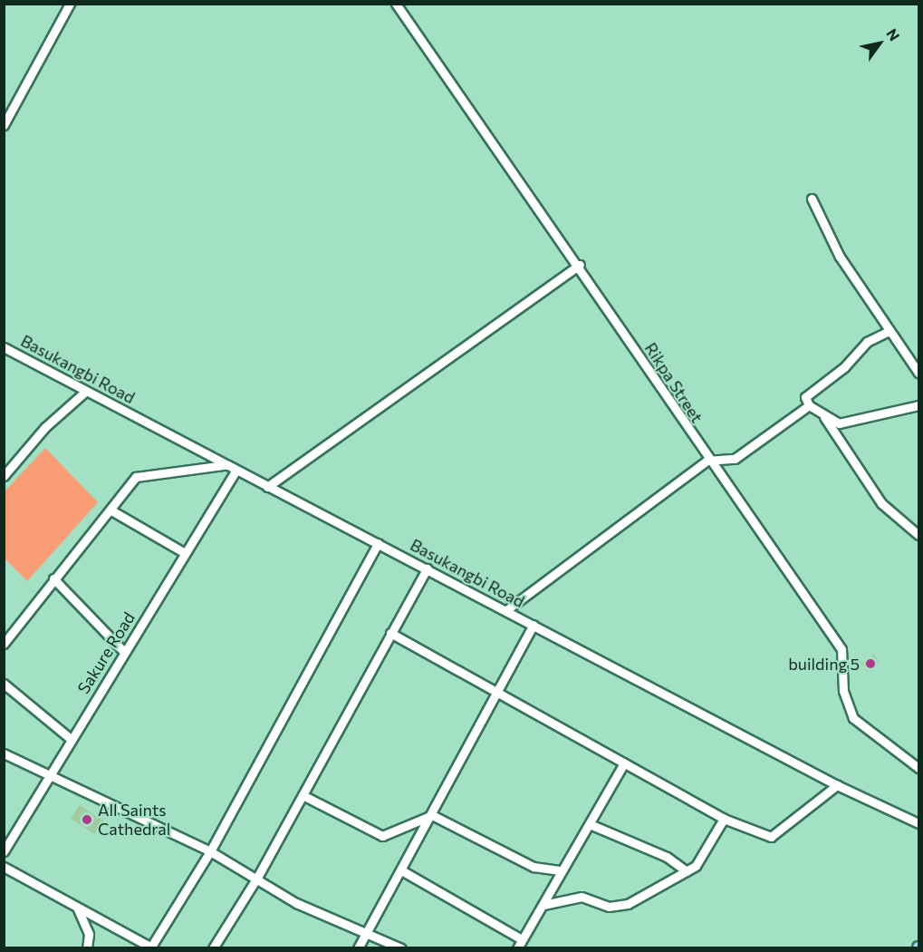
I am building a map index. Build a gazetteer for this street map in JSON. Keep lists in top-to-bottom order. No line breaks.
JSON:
{"streets":{"street":["Basukangbi Road","Rikpa Street","Sakure Road"]},"crossings":[["Basukangbi Road","Sakure Road"]],"places":["building 5","All Saints Cathedral"],"north":"top right"}
